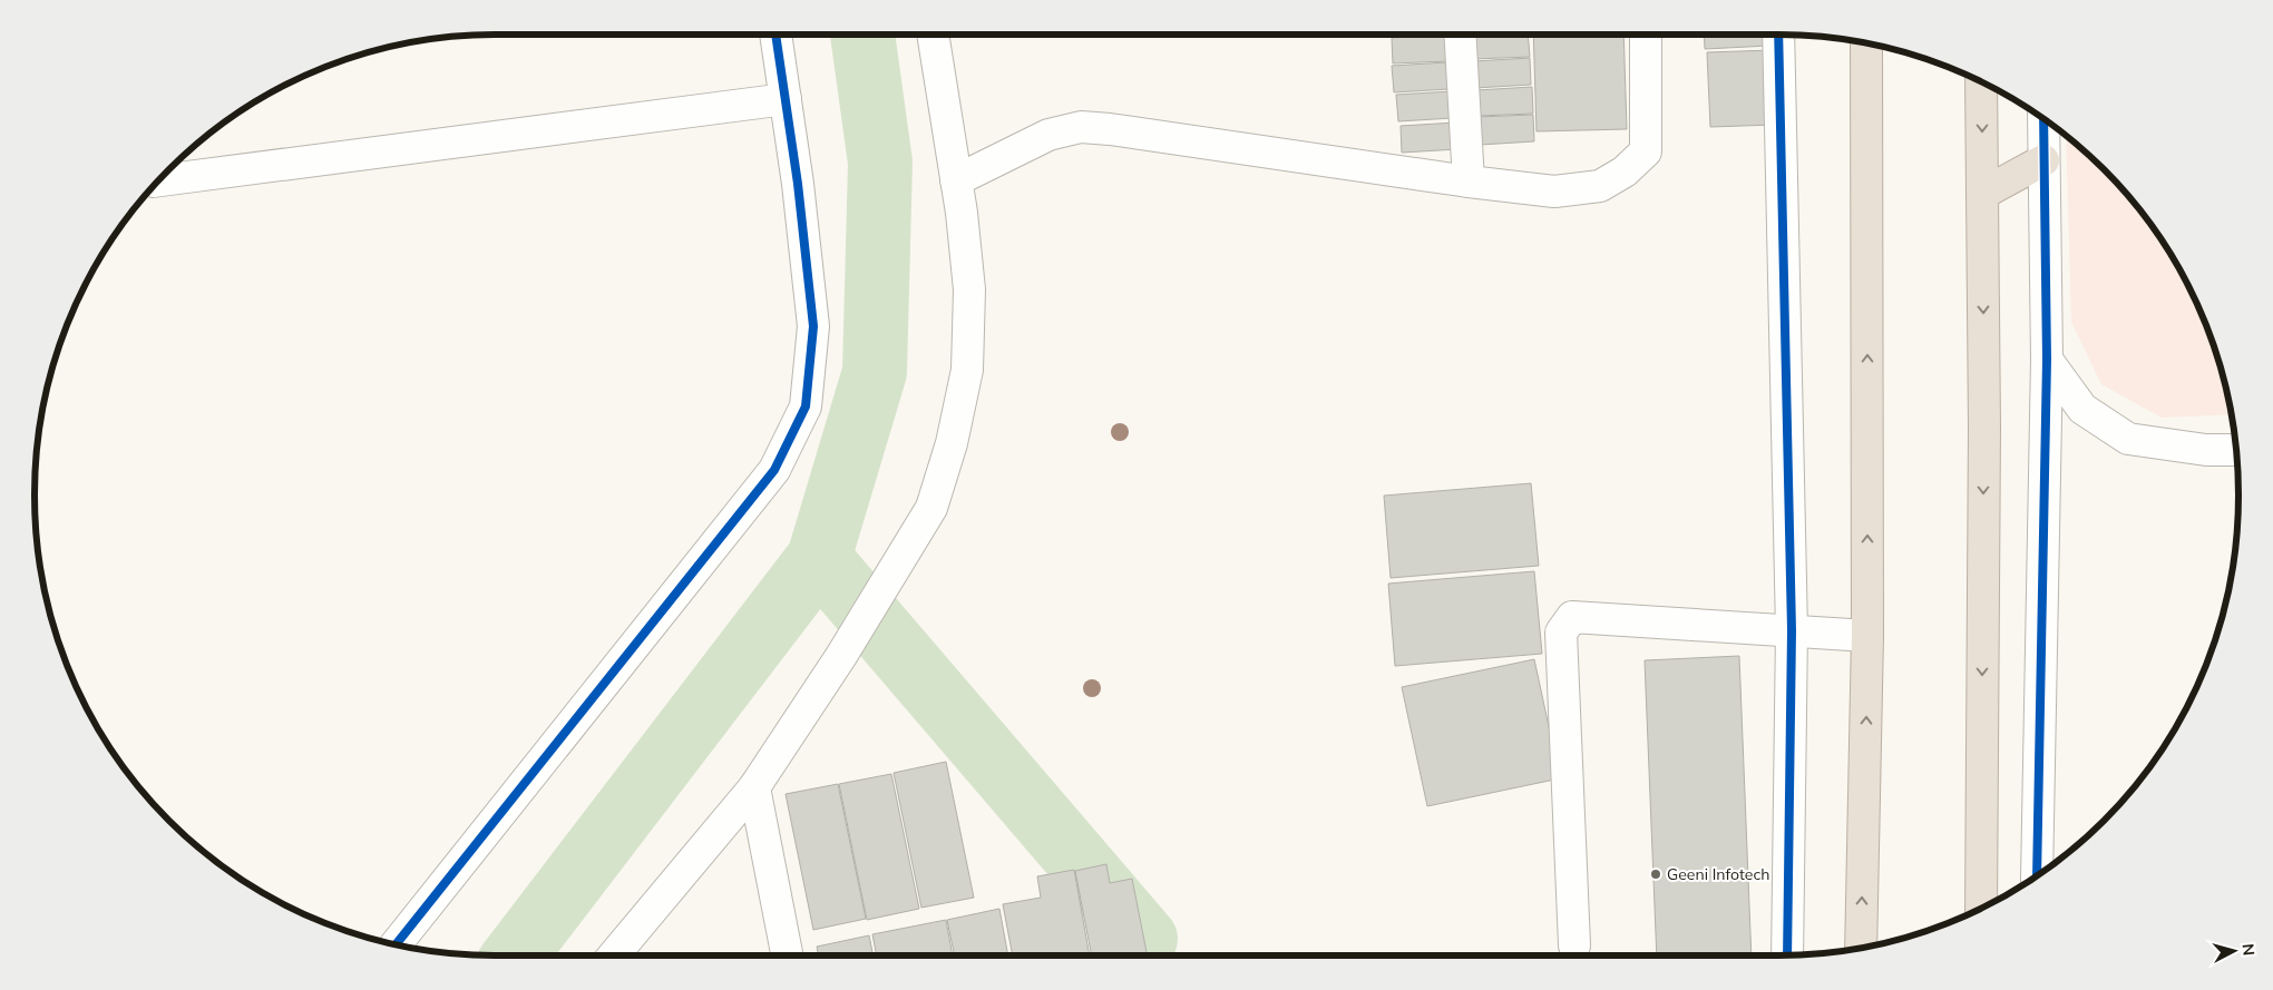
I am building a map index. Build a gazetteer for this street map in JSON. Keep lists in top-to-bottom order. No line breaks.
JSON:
{"places":["Geeni Infotech"],"north":"right"}
